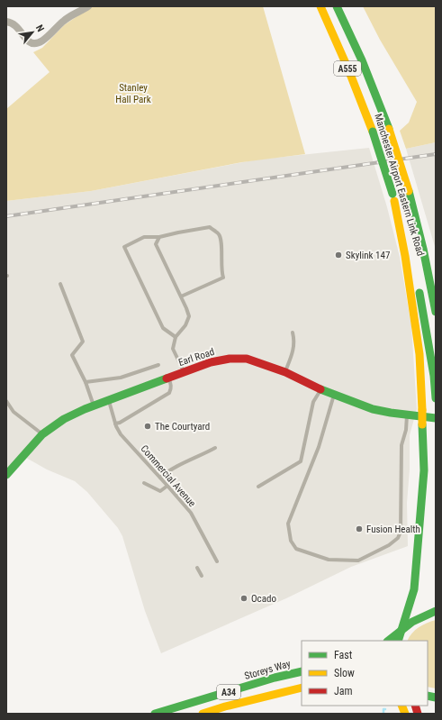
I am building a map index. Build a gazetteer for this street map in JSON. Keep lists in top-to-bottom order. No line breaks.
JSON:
{"streets":{"main road":["A555","Manchester Airport Eastern Link Road","Earl Road","Storeys Way","A34"],"lane":["Commercial Avenue"]},"crossings":[["Earl Road","Commercial Avenue"]],"parks":["Stanley Hall Park"],"places":["Skylink 147","The Courtyard","Fusion Health","Ocado"],"legend":["Fast","Slow","Jam"],"north":"top right"}
